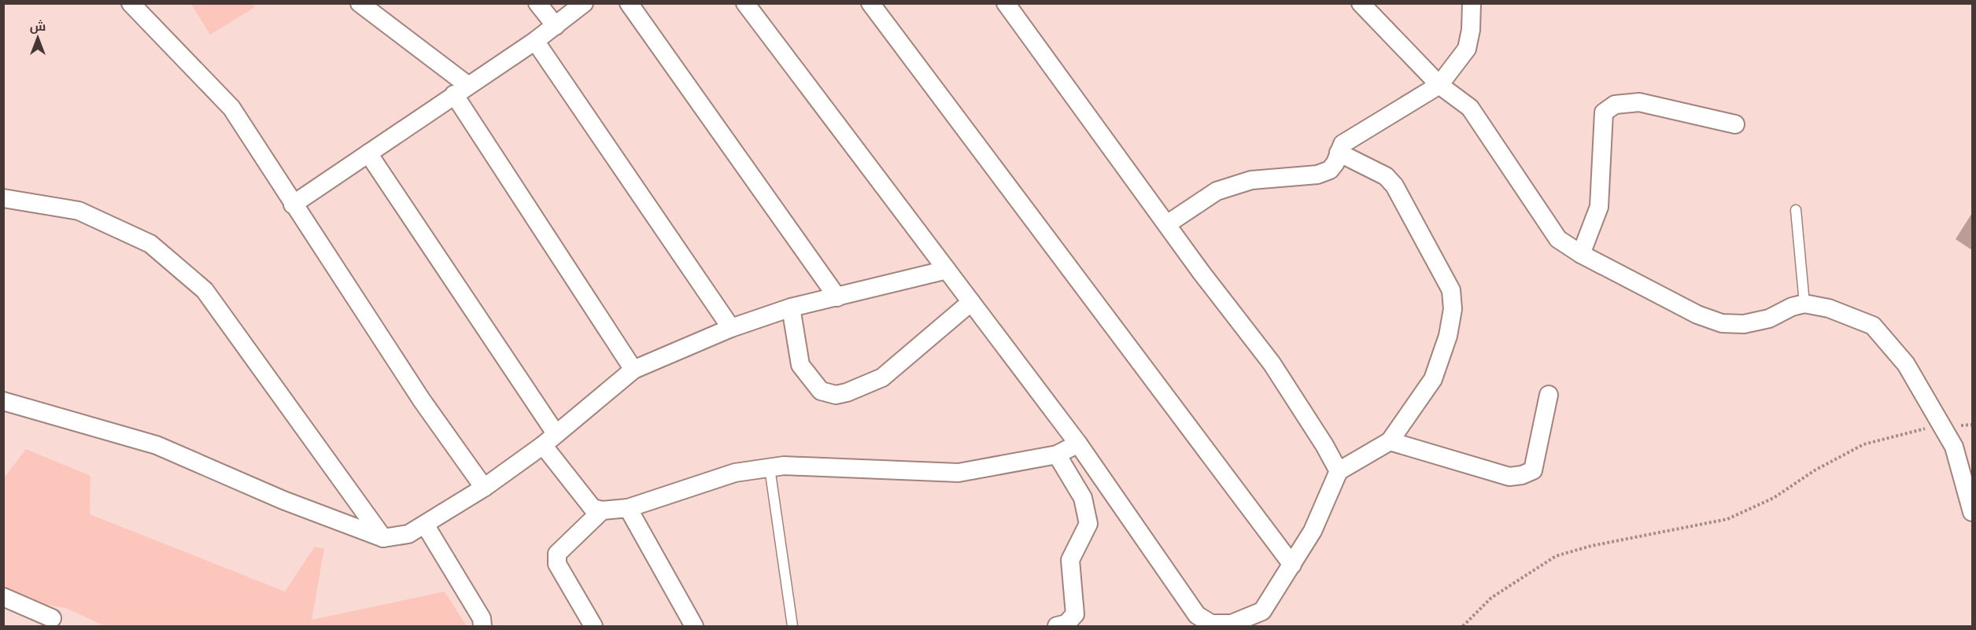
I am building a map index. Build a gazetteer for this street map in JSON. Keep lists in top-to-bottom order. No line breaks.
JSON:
{"north":"top"}
